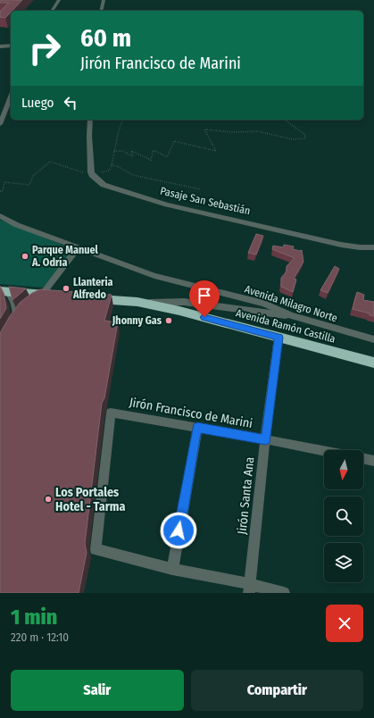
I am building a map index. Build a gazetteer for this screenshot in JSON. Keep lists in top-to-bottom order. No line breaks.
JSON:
{"streets":{"highway":["Avenida Ramón Castilla"],"street":["Pasaje San Sebastián","Avenida Milagro Norte","Jirón Francisco de Marini","Jirón Santa Ana"]},"crossings":[["Avenida Ramón Castilla","Jirón Santa Ana"],["Jirón Francisco de Marini","Jirón Santa Ana"]],"places":["Parque Manuel A. Odría","Llanteria Alfredo","Jhonny Gas","Los Portales Hotel - Tarma"],"north":"bottom","page":{"turn":["60 m","Jirón Francisco de Marini"],"then":"Luego","heading":["1 min","220 m · 12:10"],"buttons":["Salir","Compartir"]}}
